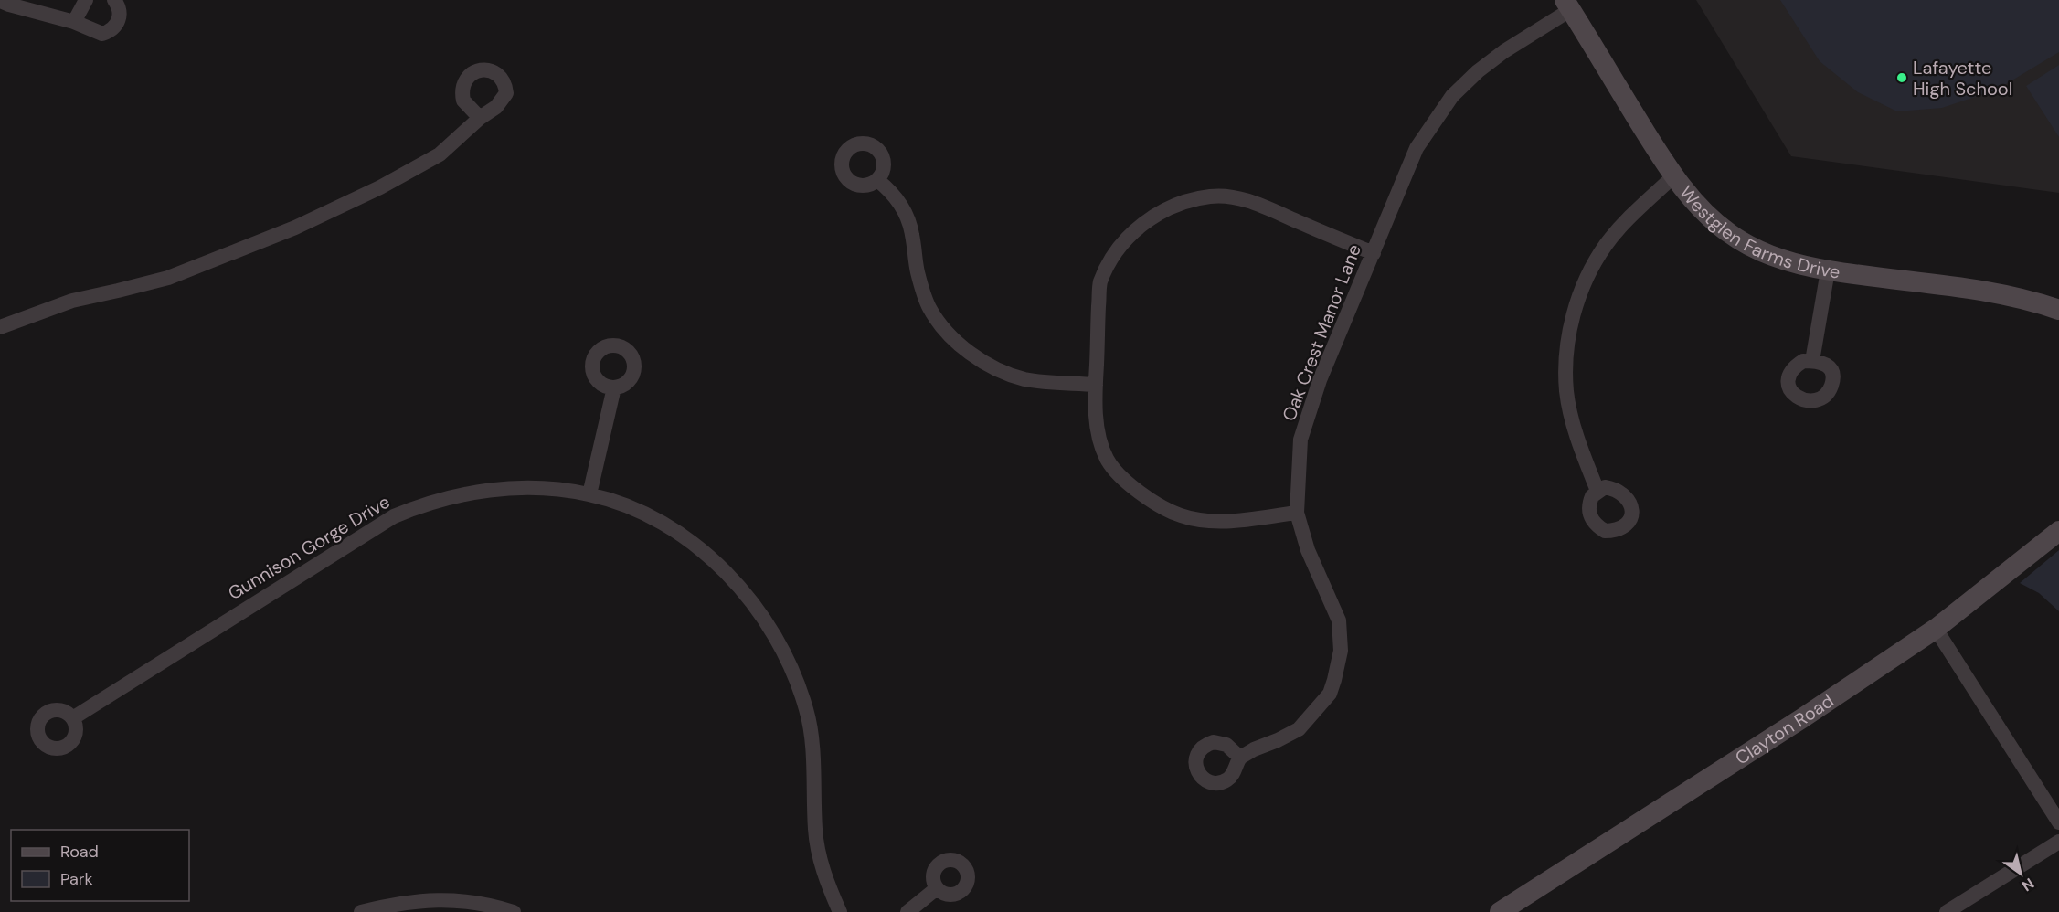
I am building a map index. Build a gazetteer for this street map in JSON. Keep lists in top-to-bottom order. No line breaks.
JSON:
{"streets":{"main road":["Westglen Farms Drive","Clayton Road"],"street":["Oak Crest Manor Lane","Gunnison Gorge Drive"]},"crossings":[["Westglen Farms Drive","Oak Crest Manor Lane"]],"places":["Lafayette High School"],"legend":["Road","Park"],"north":"bottom right"}
